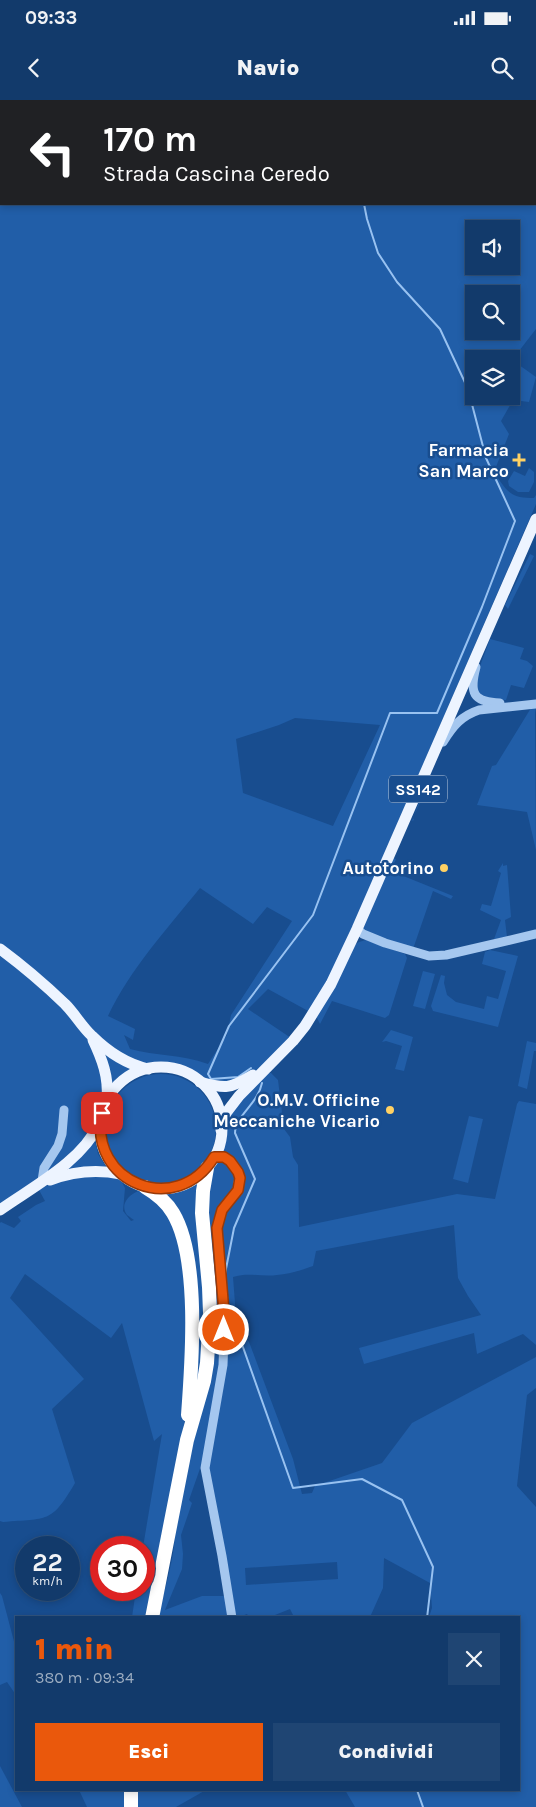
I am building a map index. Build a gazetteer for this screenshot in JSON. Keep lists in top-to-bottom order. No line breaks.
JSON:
{"streets":{"main road":["SS142"]},"places":{"health":["Farmacia San Marco"],"other":["Autotorino","O.M.V. Officine Meccaniche Vicario"]},"page":{"status":"09:33","header":"Navio","turn":["170 m","Strada Cascina Ceredo"],"speed":"22 km/h","limit":"30","heading":["1 min","380 m · 09:34"],"buttons":["Esci","Condividi"]}}
